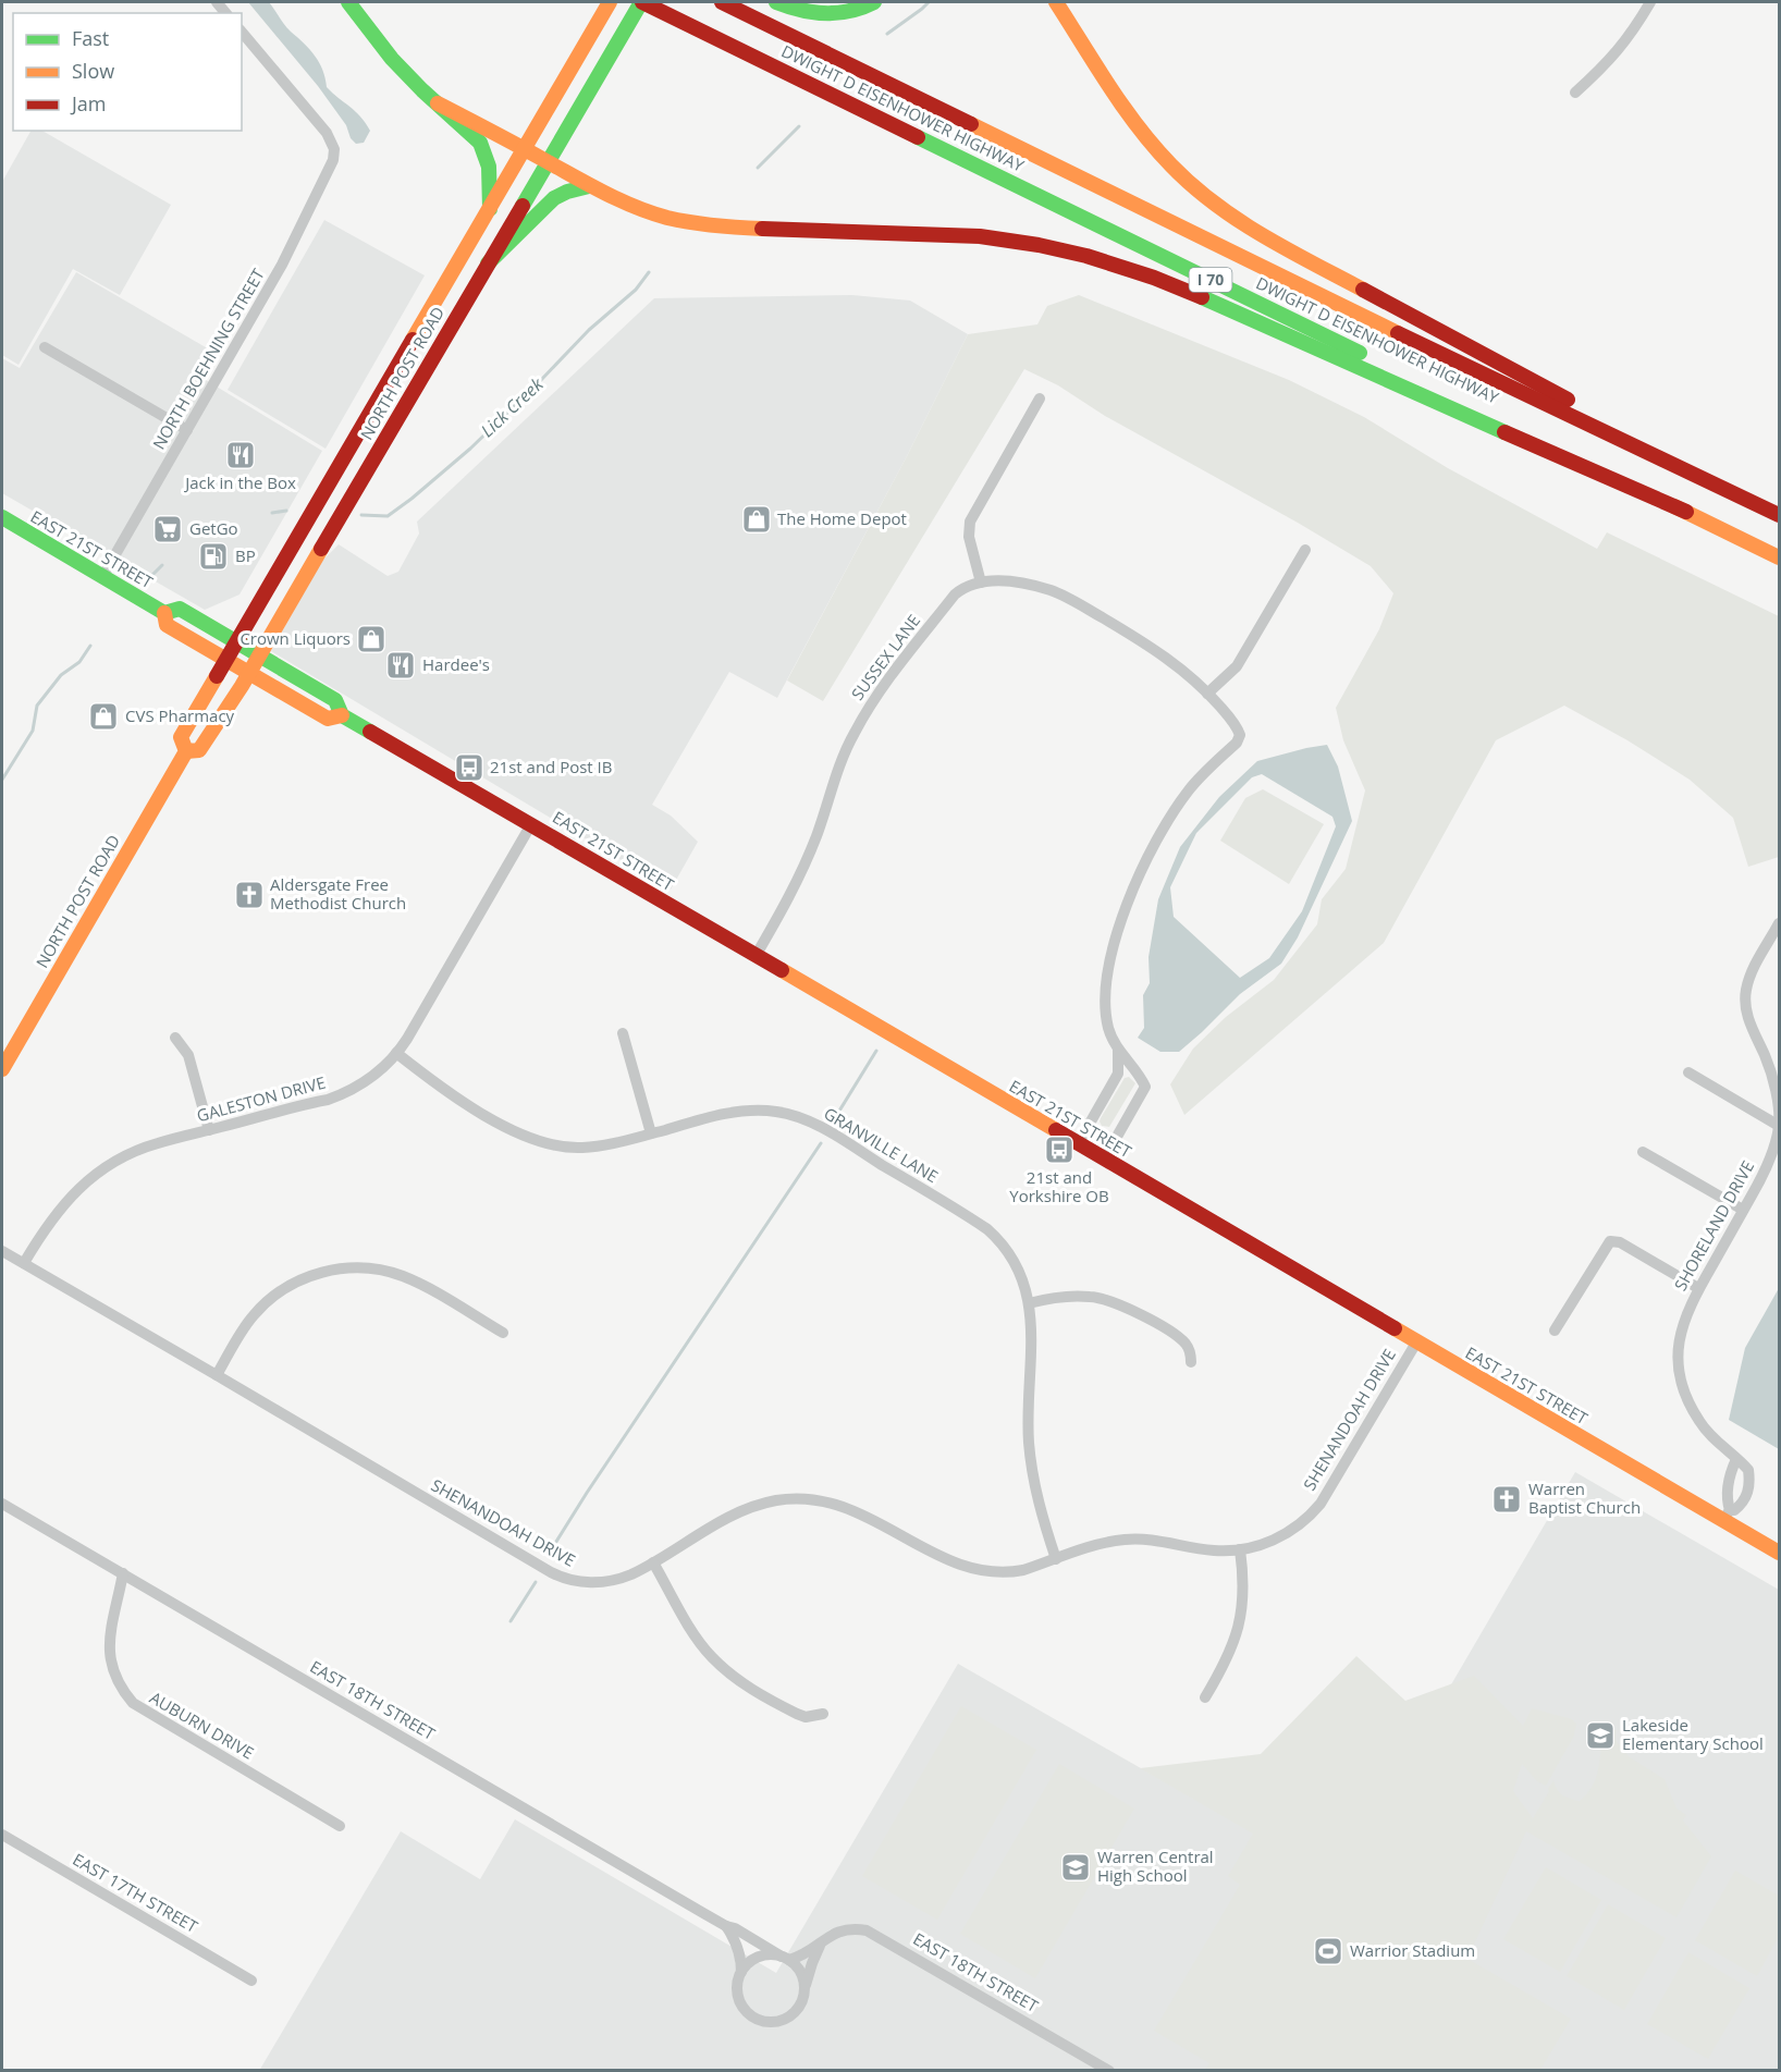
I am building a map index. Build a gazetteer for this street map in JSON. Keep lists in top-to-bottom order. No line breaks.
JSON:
{"streets":{"main road":["DWIGHT D EISENHOWER HIGHWAY","I 70","NORTH POST ROAD","EAST 21ST STREET"],"street":["NORTH BOEHNING STREET","SUSSEX LANE","GALESTON DRIVE","GRANVILLE LANE","SHORELAND DRIVE","SHENANDOAH DRIVE","EAST 18TH STREET","AUBURN DRIVE","EAST 17TH STREET"]},"crossings":[["DWIGHT D EISENHOWER HIGHWAY","NORTH POST ROAD"],["NORTH BOEHNING STREET","EAST 21ST STREET"],["NORTH POST ROAD","EAST 21ST STREET"],["EAST 21ST STREET","SUSSEX LANE"],["EAST 21ST STREET","GALESTON DRIVE"],["EAST 21ST STREET","SHORELAND DRIVE"],["EAST 21ST STREET","SHENANDOAH DRIVE"],["GALESTON DRIVE","GRANVILLE LANE"],["GALESTON DRIVE","SHENANDOAH DRIVE"],["GRANVILLE LANE","SHENANDOAH DRIVE"],["EAST 18TH STREET","AUBURN DRIVE"]],"water":["Lick Creek"],"places":{"restaurant":["Jack in the Box","Hardee's"],"shop":["The Home Depot","Crown Liquors","CVS Pharmacy"],"supermarket":["GetGo"],"fuel station":["BP"],"bus stop":["21st and Post IB","21st and Yorkshire OB"],"church":["Aldersgate Free Methodist Church","Warren Baptist Church"],"school or university":["Lakeside Elementary School","Warren Central High School"],"sports":["Warrior Stadium"]},"legend":["Fast","Slow","Jam"]}
